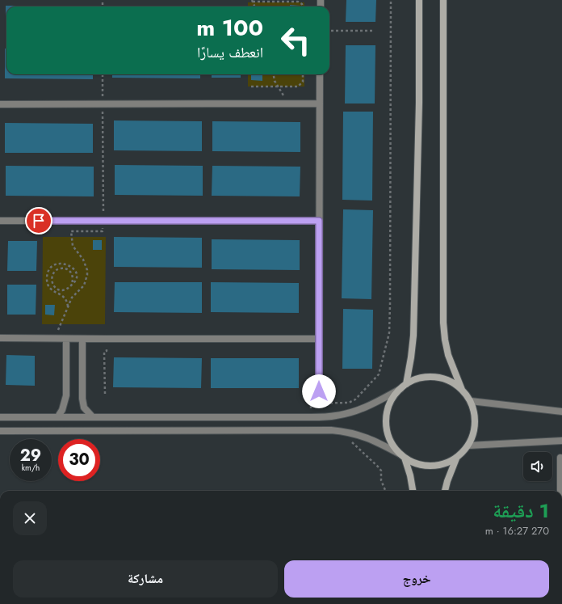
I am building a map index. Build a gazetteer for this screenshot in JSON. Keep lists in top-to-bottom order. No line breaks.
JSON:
{"page":{"turn":["100 m","انعطف يسارًا"],"speed":"29 km/h","limit":"30","heading":["1 دقيقة","270 m · 16:27"],"buttons":["خروج","مشاركة"]}}
